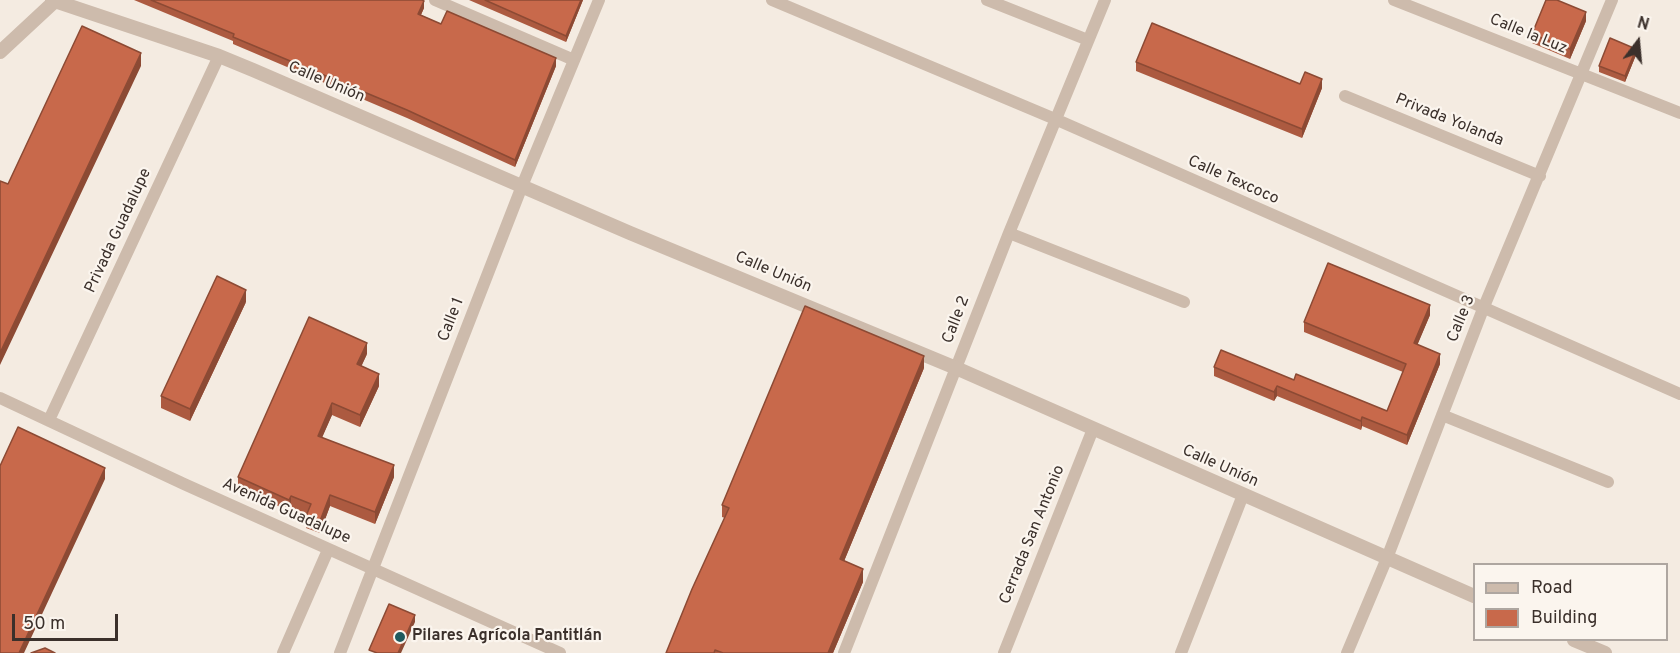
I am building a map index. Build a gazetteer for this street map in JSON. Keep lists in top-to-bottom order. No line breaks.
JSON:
{"streets":{"street":["Calle la Luz","Calle Unión","Privada Yolanda","Calle Texcoco","Privada Guadalupe","Calle 3","Calle 1","Calle 2","Avenida Guadalupe","Cerrada San Antonio"]},"crossings":[["Calle la Luz","Calle 3"],["Calle Unión","Privada Guadalupe"],["Calle Unión","Calle 3"],["Calle Unión","Calle 1"],["Calle Unión","Calle 2"],["Calle Unión","Cerrada San Antonio"],["Privada Yolanda","Calle 3"],["Calle Texcoco","Calle 3"],["Calle Texcoco","Calle 2"],["Privada Guadalupe","Avenida Guadalupe"],["Calle 1","Avenida Guadalupe"]],"places":["Pilares Agrícola Pantitlán"],"legend":["Road","Building"],"scale_bar":"50 m","north":"top"}
